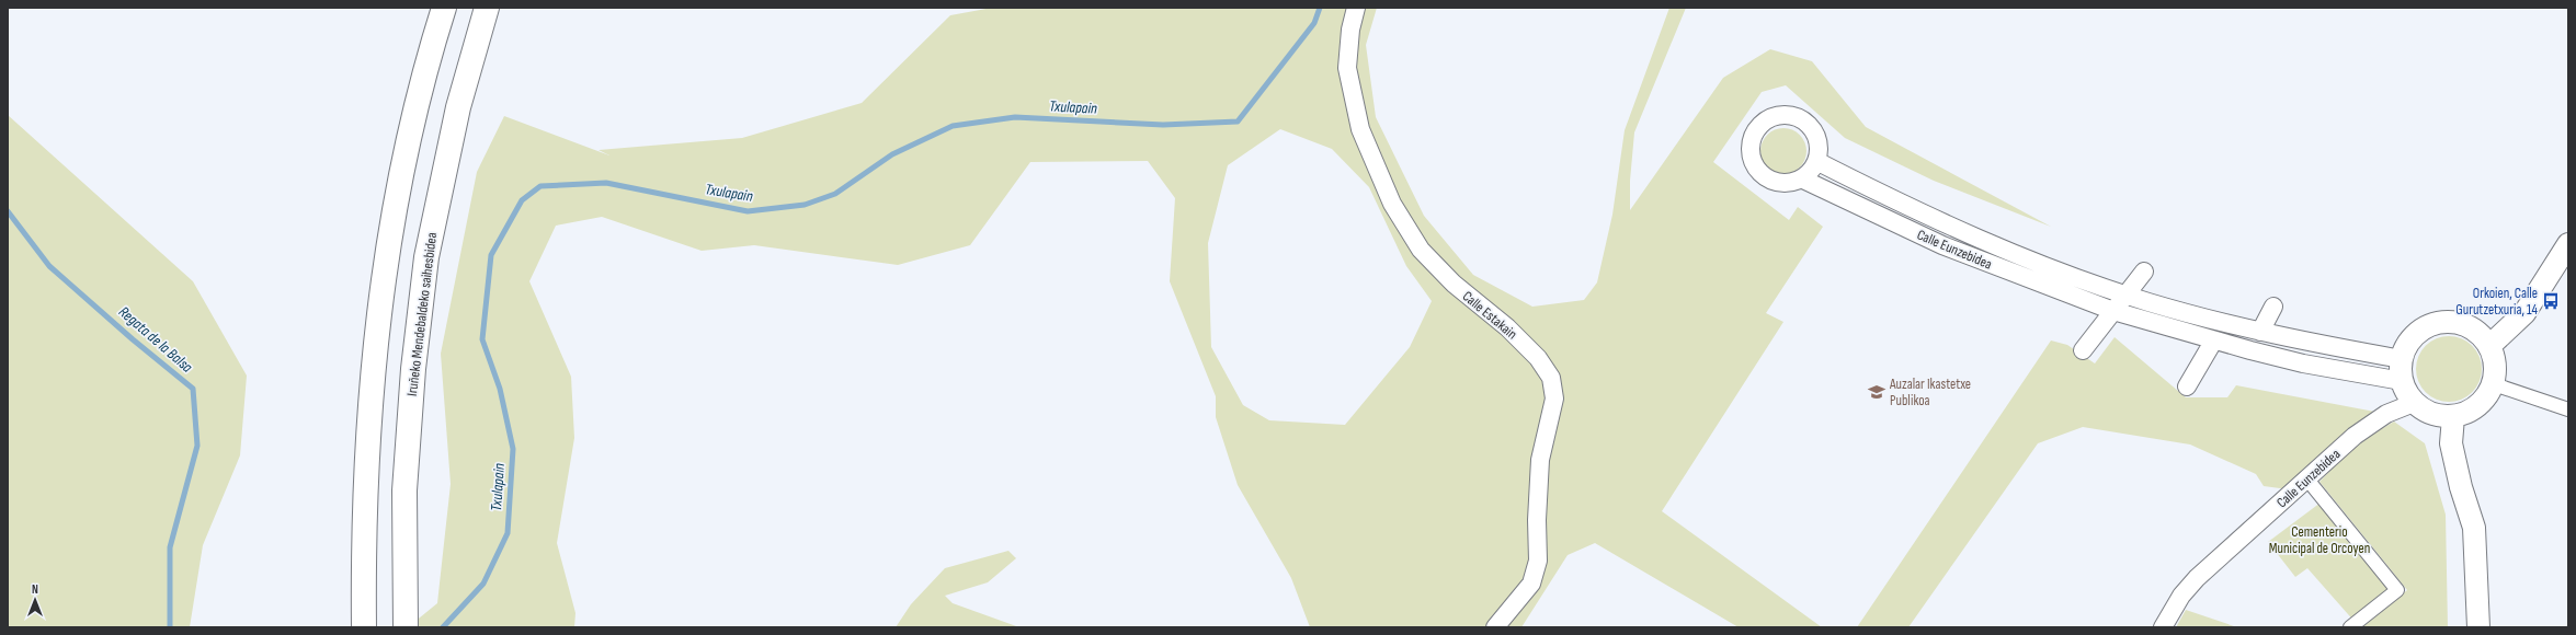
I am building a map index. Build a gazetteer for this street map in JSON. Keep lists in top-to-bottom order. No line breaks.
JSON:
{"streets":{"highway":["Iruñeko Mendebaldeko saihesbidea"],"street":["Calle Eunzebidea","Calle Estakain"]},"water":["Txulapain","Regata de la Balsa"],"parks":["Cementerio Municipal de Orcoyen"],"places":{"bus stop":["Orkoien, Calle Gurutzetxuria, 14"],"school or university":["Auzalar Ikastetxe Publikoa"]},"north":"top"}
